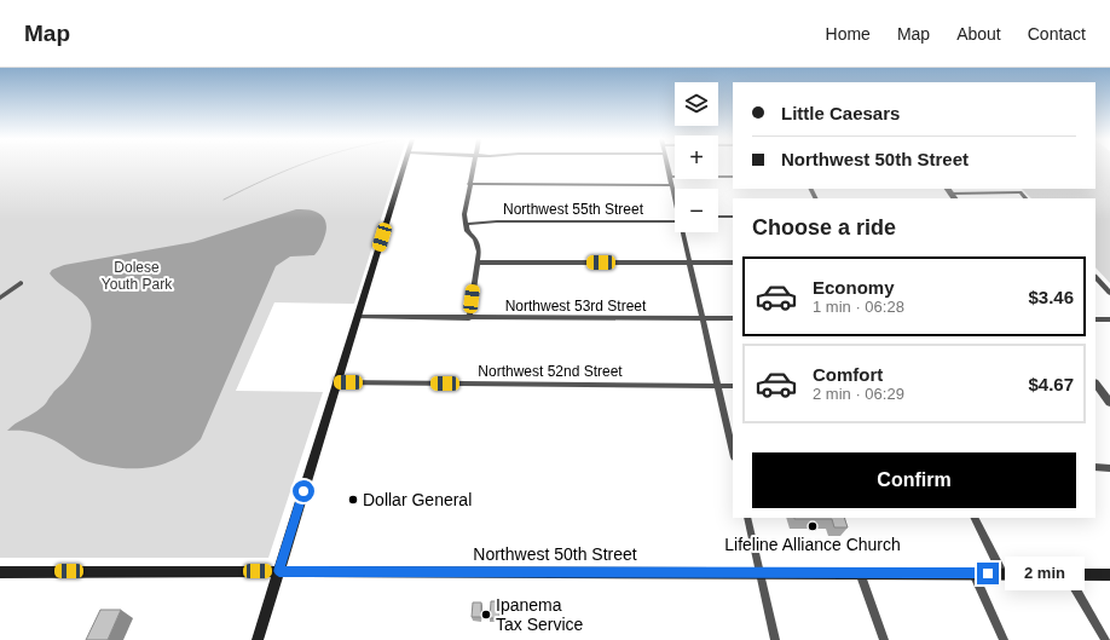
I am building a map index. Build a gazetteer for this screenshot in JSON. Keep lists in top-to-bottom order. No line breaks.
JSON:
{"streets":{"main road":["Northwest 50th Street"],"street":["Northwest 55th Street","Northwest 53rd Street","Northwest 52nd Street"]},"parks":["Dolese Youth Park"],"places":["Dollar General","Lifeline Alliance Church","Ipanema Tax Service"],"page":{"header":"Map","nav":["Home","Map","About","Contact"],"map_buttons":["+","−"],"banner":["Little Caesars","Northwest 50th Street"],"heading":"Choose a ride","list":[{"name":"Economy","note":"1 min · 06:28","value":"$3.46"},{"name":"Comfort","note":"2 min · 06:29","value":"$4.67"}],"buttons":"Confirm","bubble":"2 min"}}
